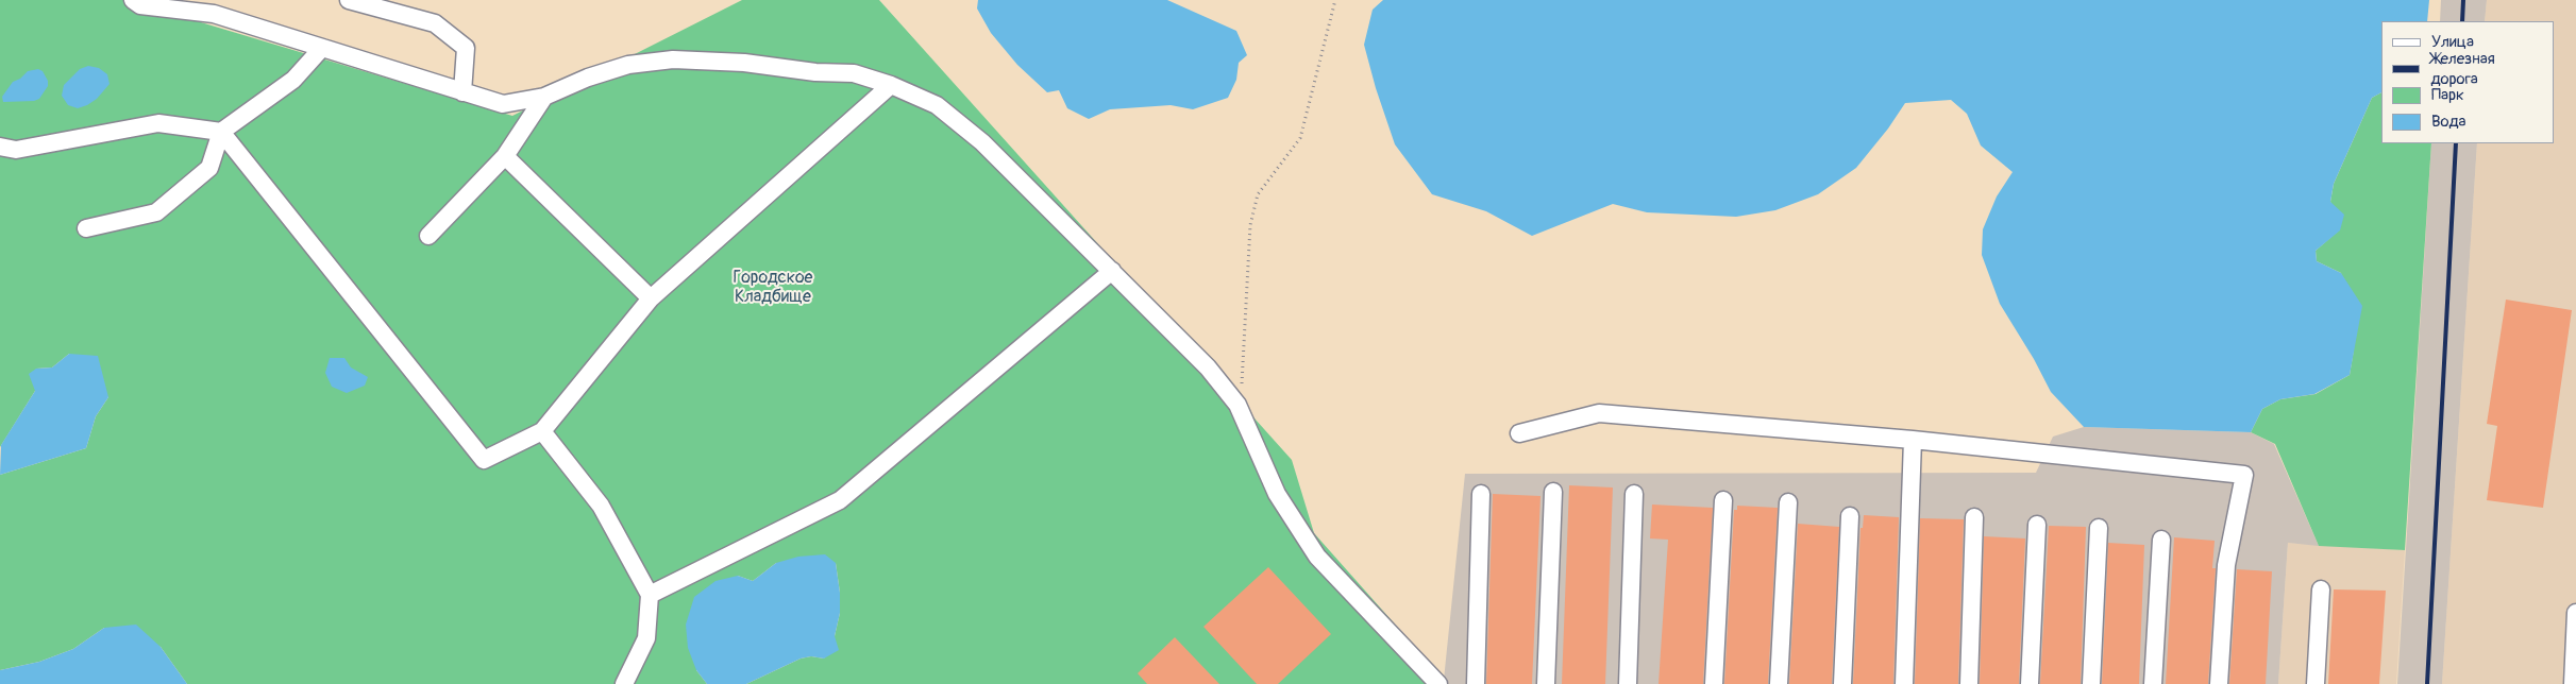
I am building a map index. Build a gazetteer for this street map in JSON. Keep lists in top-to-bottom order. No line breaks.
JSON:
{"parks":["Городское Кладбище"],"legend":["Улица","Железная дорога","Парк","Вода"]}
